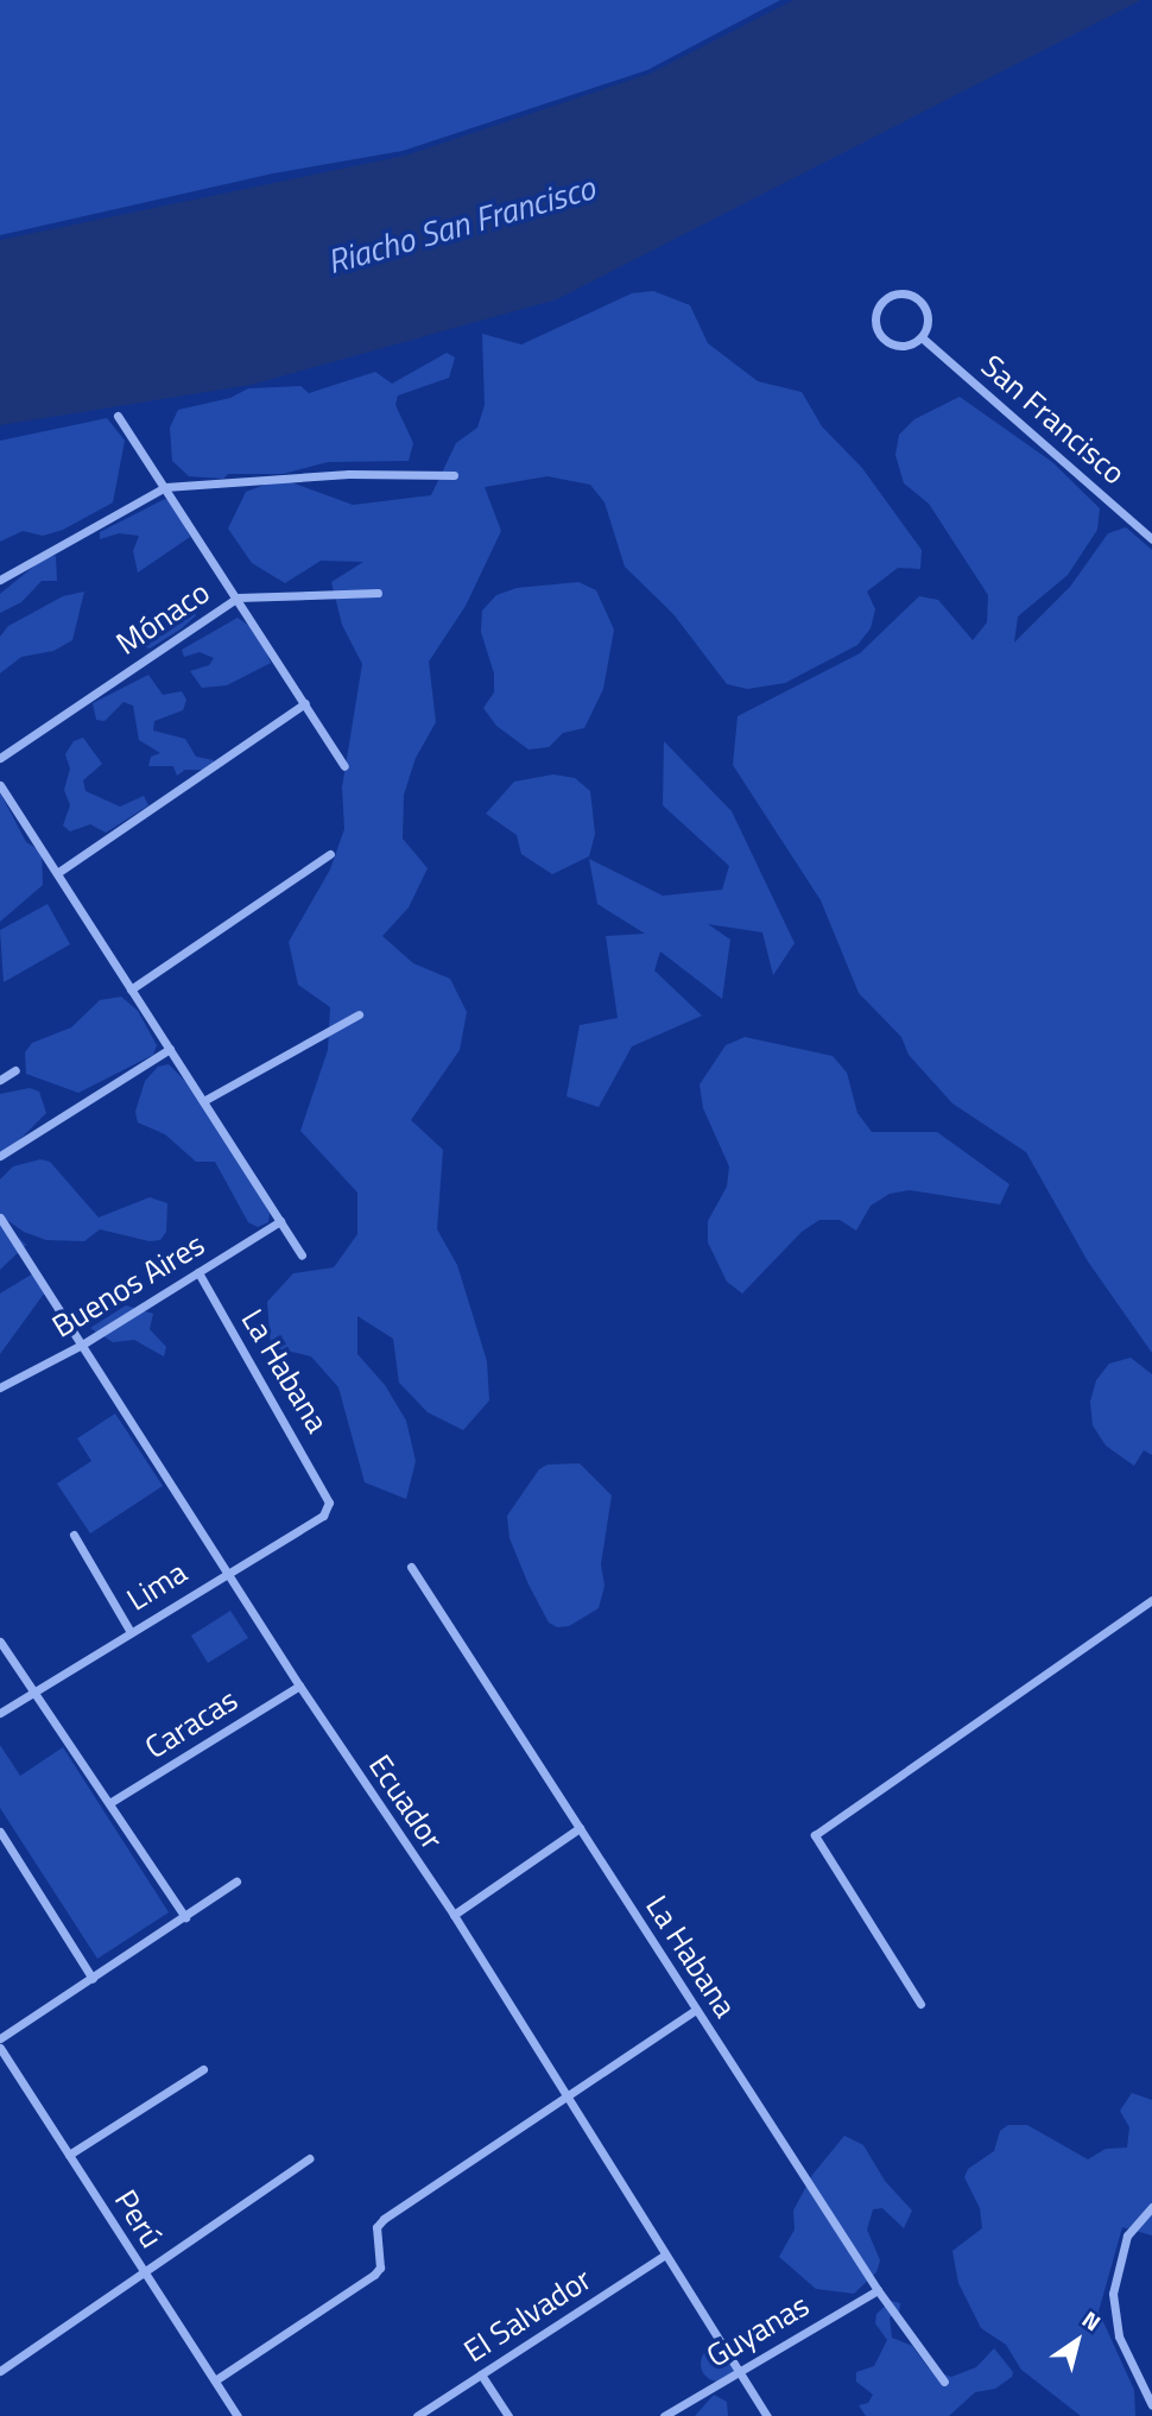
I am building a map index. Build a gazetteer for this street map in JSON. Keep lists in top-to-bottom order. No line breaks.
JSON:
{"streets":{"street":["San Francisco","Mónaco","Buenos Aires","La Habana","Lima","Caracas","Ecuador","Perú","El Salvador","Guyanas"]},"crossings":[["Buenos Aires","La Habana"],["Buenos Aires","Ecuador"],["La Habana","Lima"],["La Habana","Guyanas"],["Lima","Ecuador"],["Caracas","Ecuador"],["Ecuador","El Salvador"],["Ecuador","Guyanas"]],"water":["Riacho San Francisco"],"north":"top right"}
